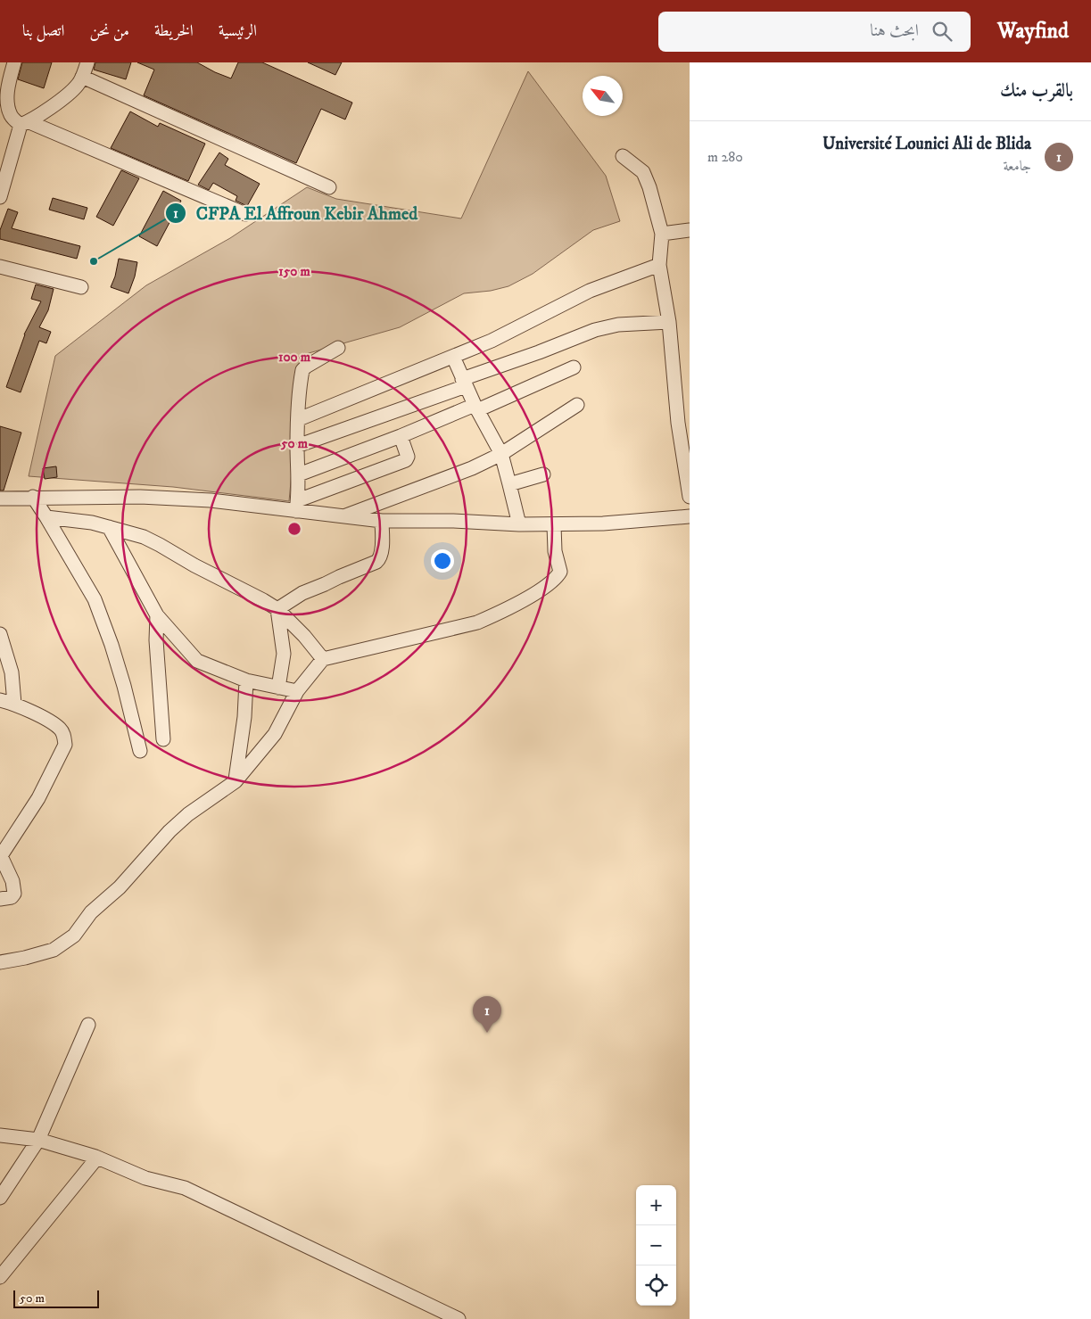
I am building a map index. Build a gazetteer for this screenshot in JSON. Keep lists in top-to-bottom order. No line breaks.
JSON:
{"places":["CFPA El Affroun Kebir Ahmed"],"scale_bar":"50 m","north":"top left","page":{"header":"Wayfind","search":"ابحث هنا","nav":["الرئيسية","الخريطة","من نحن","اتصل بنا"],"heading":"بالقرب منك","list":[{"mark":"1","name":"Université Lounici Ali de Blida","note":"جامعة","value":"280 m"}],"pins":"1","map_buttons":["+","−"],"scale":"50 m"},"rings":["150 m","100 m","50 m"]}
